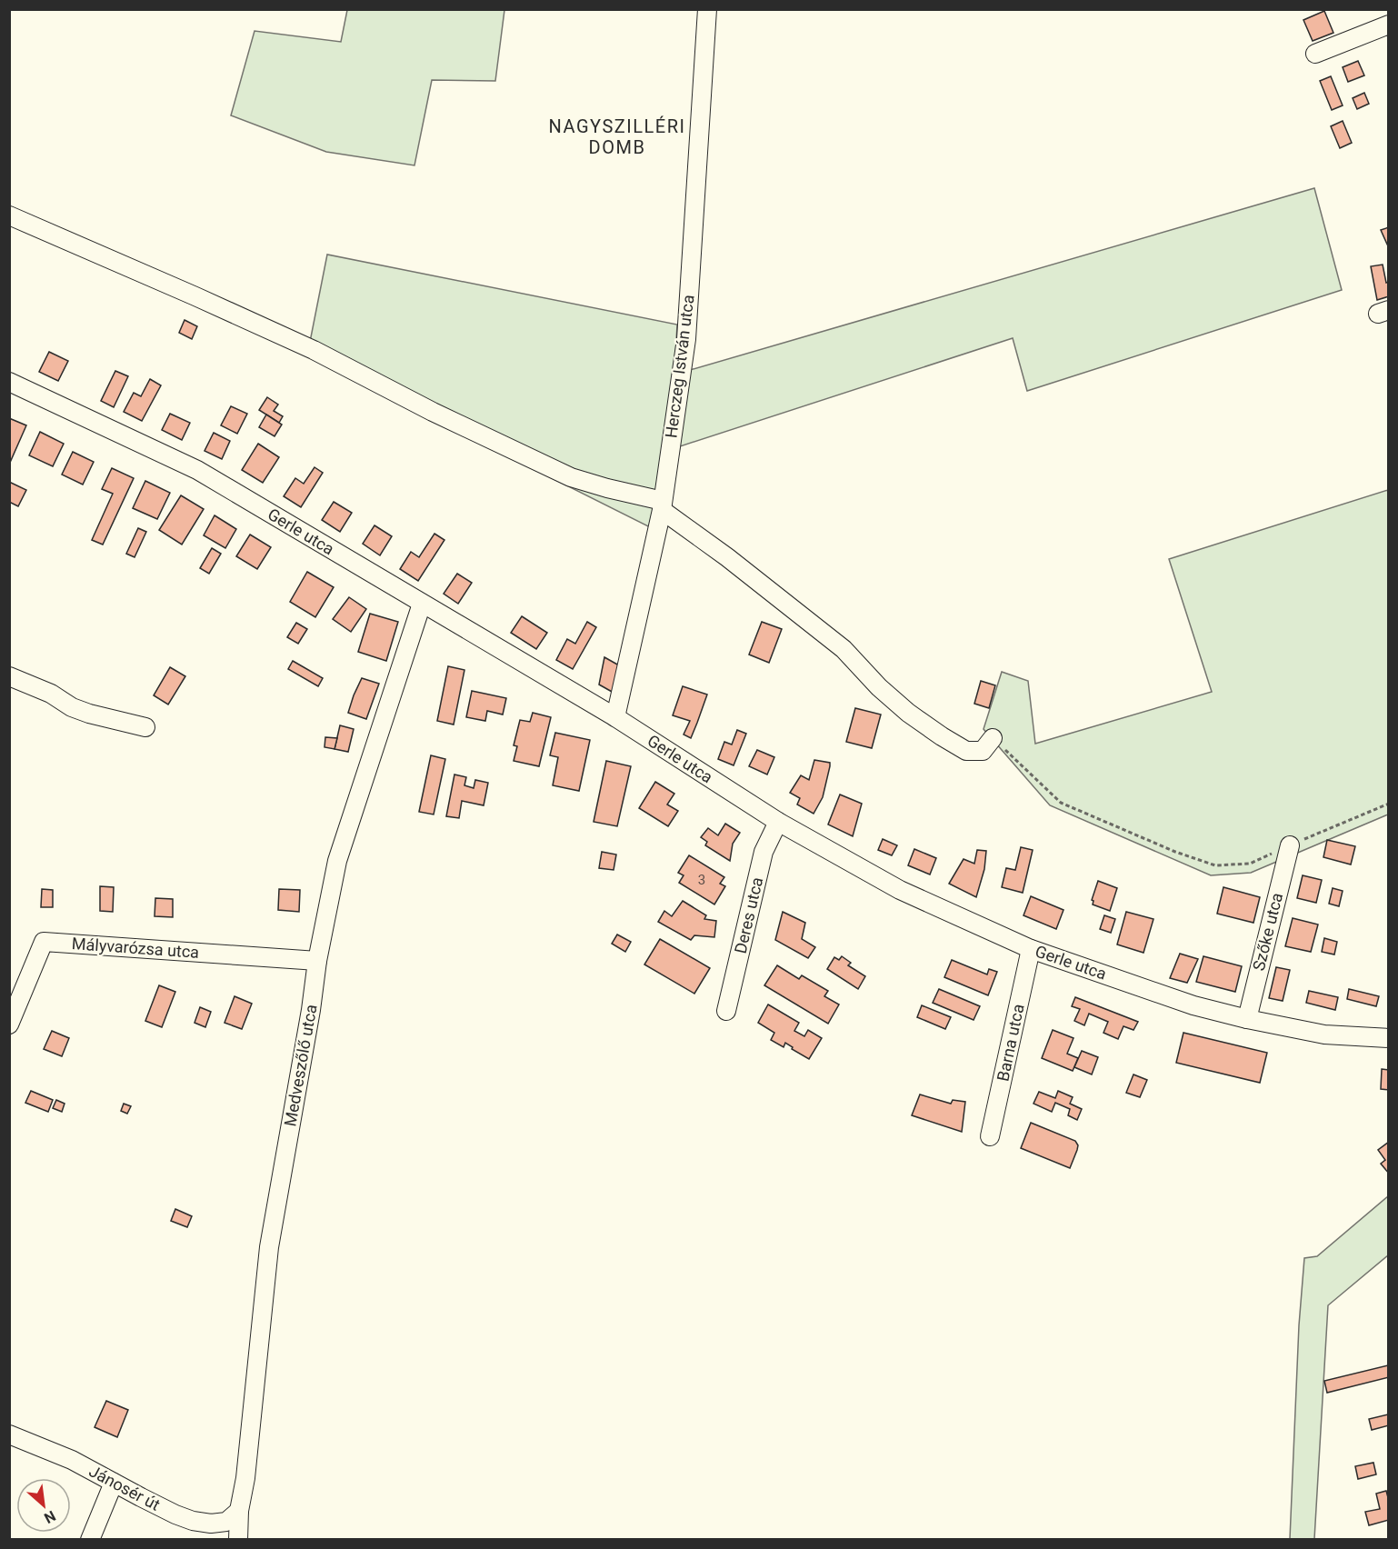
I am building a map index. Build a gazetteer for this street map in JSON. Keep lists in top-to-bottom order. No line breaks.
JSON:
{"streets":{"street":["Herczeg István utca","Gerle utca","Deres utca","Szőke utca","Mályvarózsa utca","Barna utca","Medveszőlő utca","Jánosér út"]},"crossings":[["Herczeg István utca","Gerle utca"],["Gerle utca","Deres utca"],["Gerle utca","Szőke utca"],["Gerle utca","Barna utca"],["Gerle utca","Medveszőlő utca"],["Mályvarózsa utca","Medveszőlő utca"],["Medveszőlő utca","Jánosér út"]],"districts":["NAGYSZILLÉRI DOMB"],"house_numbers":["3"],"north":"bottom right"}
